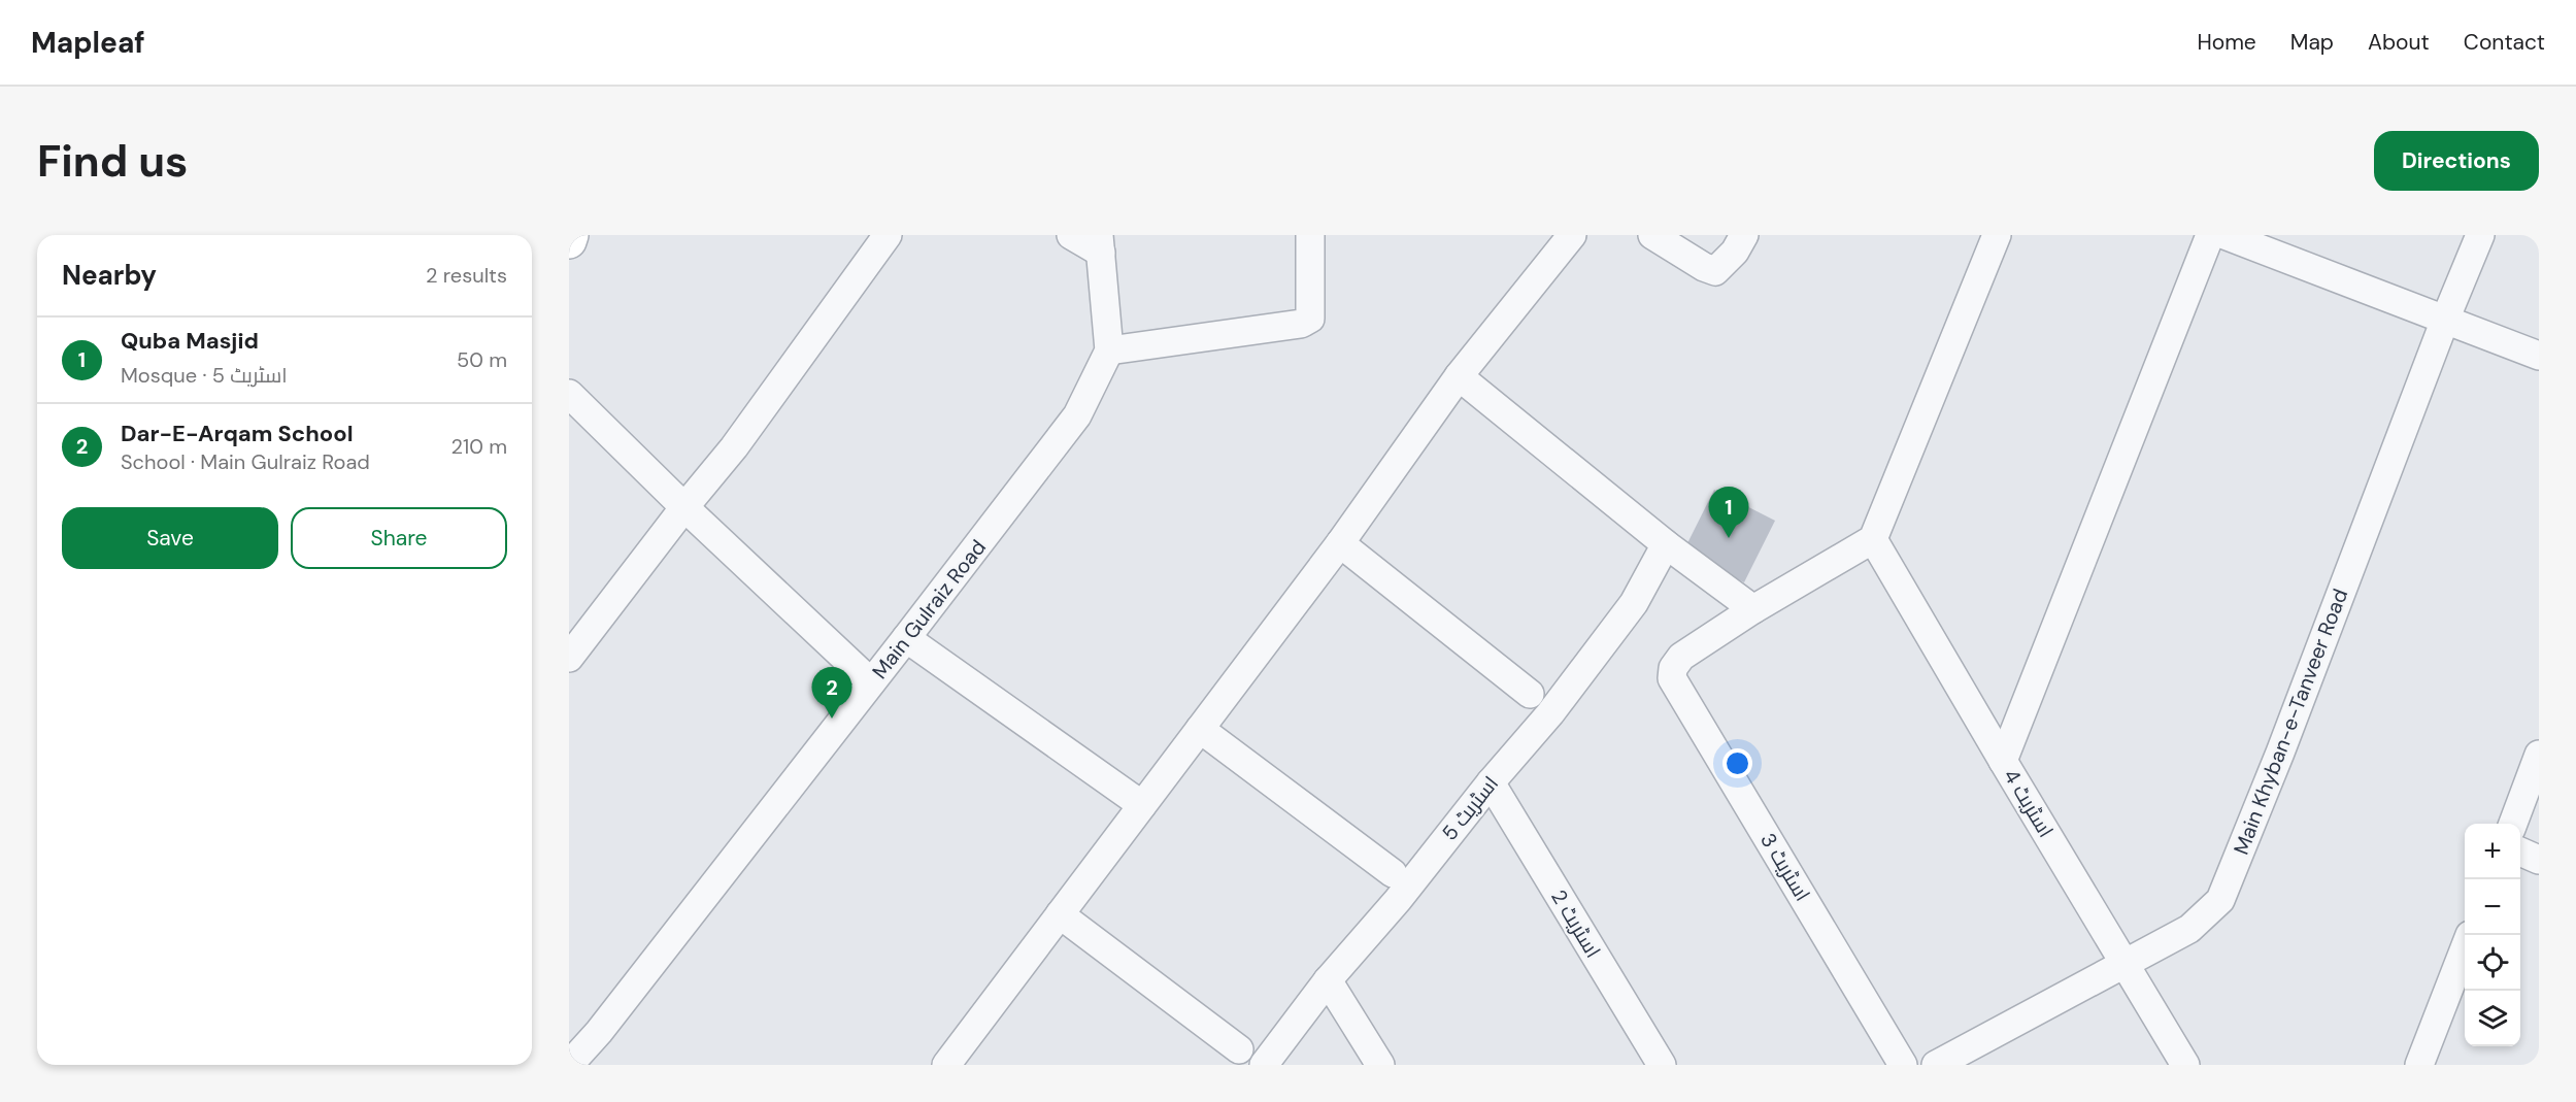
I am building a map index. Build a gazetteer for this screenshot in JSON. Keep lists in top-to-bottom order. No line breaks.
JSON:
{"streets":{"street":["Main Gulraiz Road","Main Khyban-e-Tanveer Road","اسٹریٹ 4","اسٹریٹ 5","اسٹریٹ 3","اسٹریٹ 2"]},"crossings":[["Main Khyban-e-Tanveer Road","اسٹریٹ 4"],["اسٹریٹ 5","اسٹریٹ 2"]],"page":{"header":"Mapleaf","nav":["Home","Map","About","Contact"],"buttons":["Directions",["Save","Share"]],"title":"Find us","heading":["Nearby","2 results"],"list":[{"mark":"1","name":"Quba Masjid","note":"Mosque · اسٹریٹ 5","value":"50 m"},{"mark":"2","name":"Dar-E-Arqam School","note":"School · Main Gulraiz Road","value":"210 m"}],"pins":["1","2"],"map_buttons":["+","−"]}}
